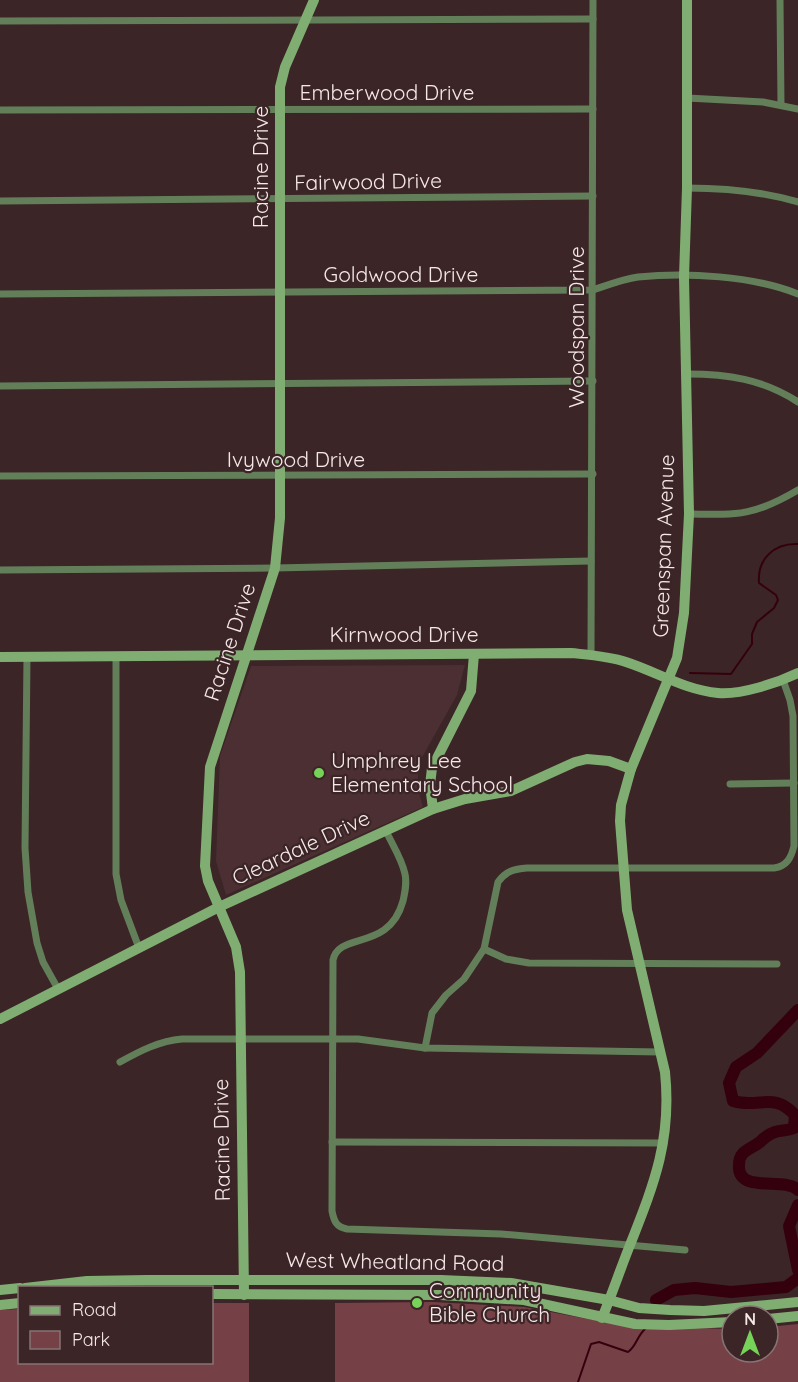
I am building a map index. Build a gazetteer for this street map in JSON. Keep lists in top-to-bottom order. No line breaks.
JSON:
{"streets":{"street":["Emberwood Drive","Racine Drive","Fairwood Drive","Goldwood Drive","Woodspan Drive","Ivywood Drive","Greenspan Avenue","Kirnwood Drive","Cleardale Drive","West Wheatland Road"]},"crossings":[["Emberwood Drive","Racine Drive"],["Emberwood Drive","Woodspan Drive"],["Racine Drive","Fairwood Drive"],["Racine Drive","Goldwood Drive"],["Racine Drive","Ivywood Drive"],["Racine Drive","Kirnwood Drive"],["Racine Drive","Cleardale Drive"],["Racine Drive","West Wheatland Road"],["Fairwood Drive","Woodspan Drive"],["Goldwood Drive","Woodspan Drive"],["Goldwood Drive","Greenspan Avenue"],["Woodspan Drive","Ivywood Drive"],["Woodspan Drive","Kirnwood Drive"],["Greenspan Avenue","Kirnwood Drive"],["Greenspan Avenue","Cleardale Drive"],["Greenspan Avenue","West Wheatland Road"]],"places":["Umphrey Lee Elementary School","Community Bible Church"],"legend":["Road","Park"],"north":"top"}
